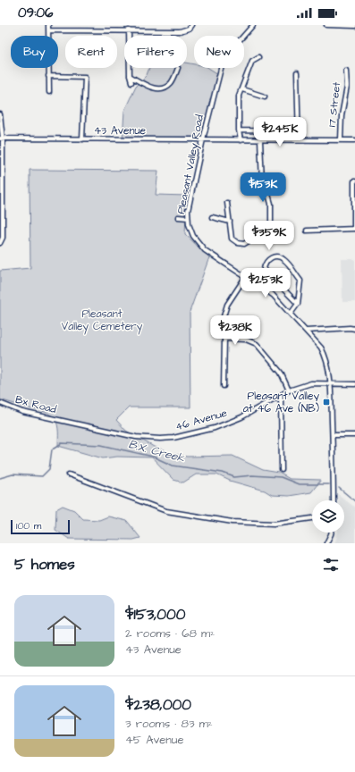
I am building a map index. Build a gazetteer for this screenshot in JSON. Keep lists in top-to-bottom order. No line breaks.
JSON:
{"streets":{"street":["17 Street","43 Avenue","Pleasant Valley Road","Bx Road","46 Avenue"]},"crossings":[["17 Street","43 Avenue"],["43 Avenue","Pleasant Valley Road"],["Pleasant Valley Road","46 Avenue"],["Bx Road","46 Avenue"]],"water":["B.X. Creek"],"parks":["Pleasant Valley Cemetery"],"places":{"transit":["Pleasant Valley at 46 Ave (NB)"]},"scale_bar":"100 m","page":{"status":"09:06","chip":["Buy","Rent","Filters","New"],"price":["$245K","$153K","$359K","$253K","$238K"],"scale":"100 m","heading":"5 homes","list":[{"name":"$153,000","note":"2 rooms · 68 m² · 43 Avenue"},{"name":"$238,000","note":"3 rooms · 83 m² · 45 Avenue"}]}}
